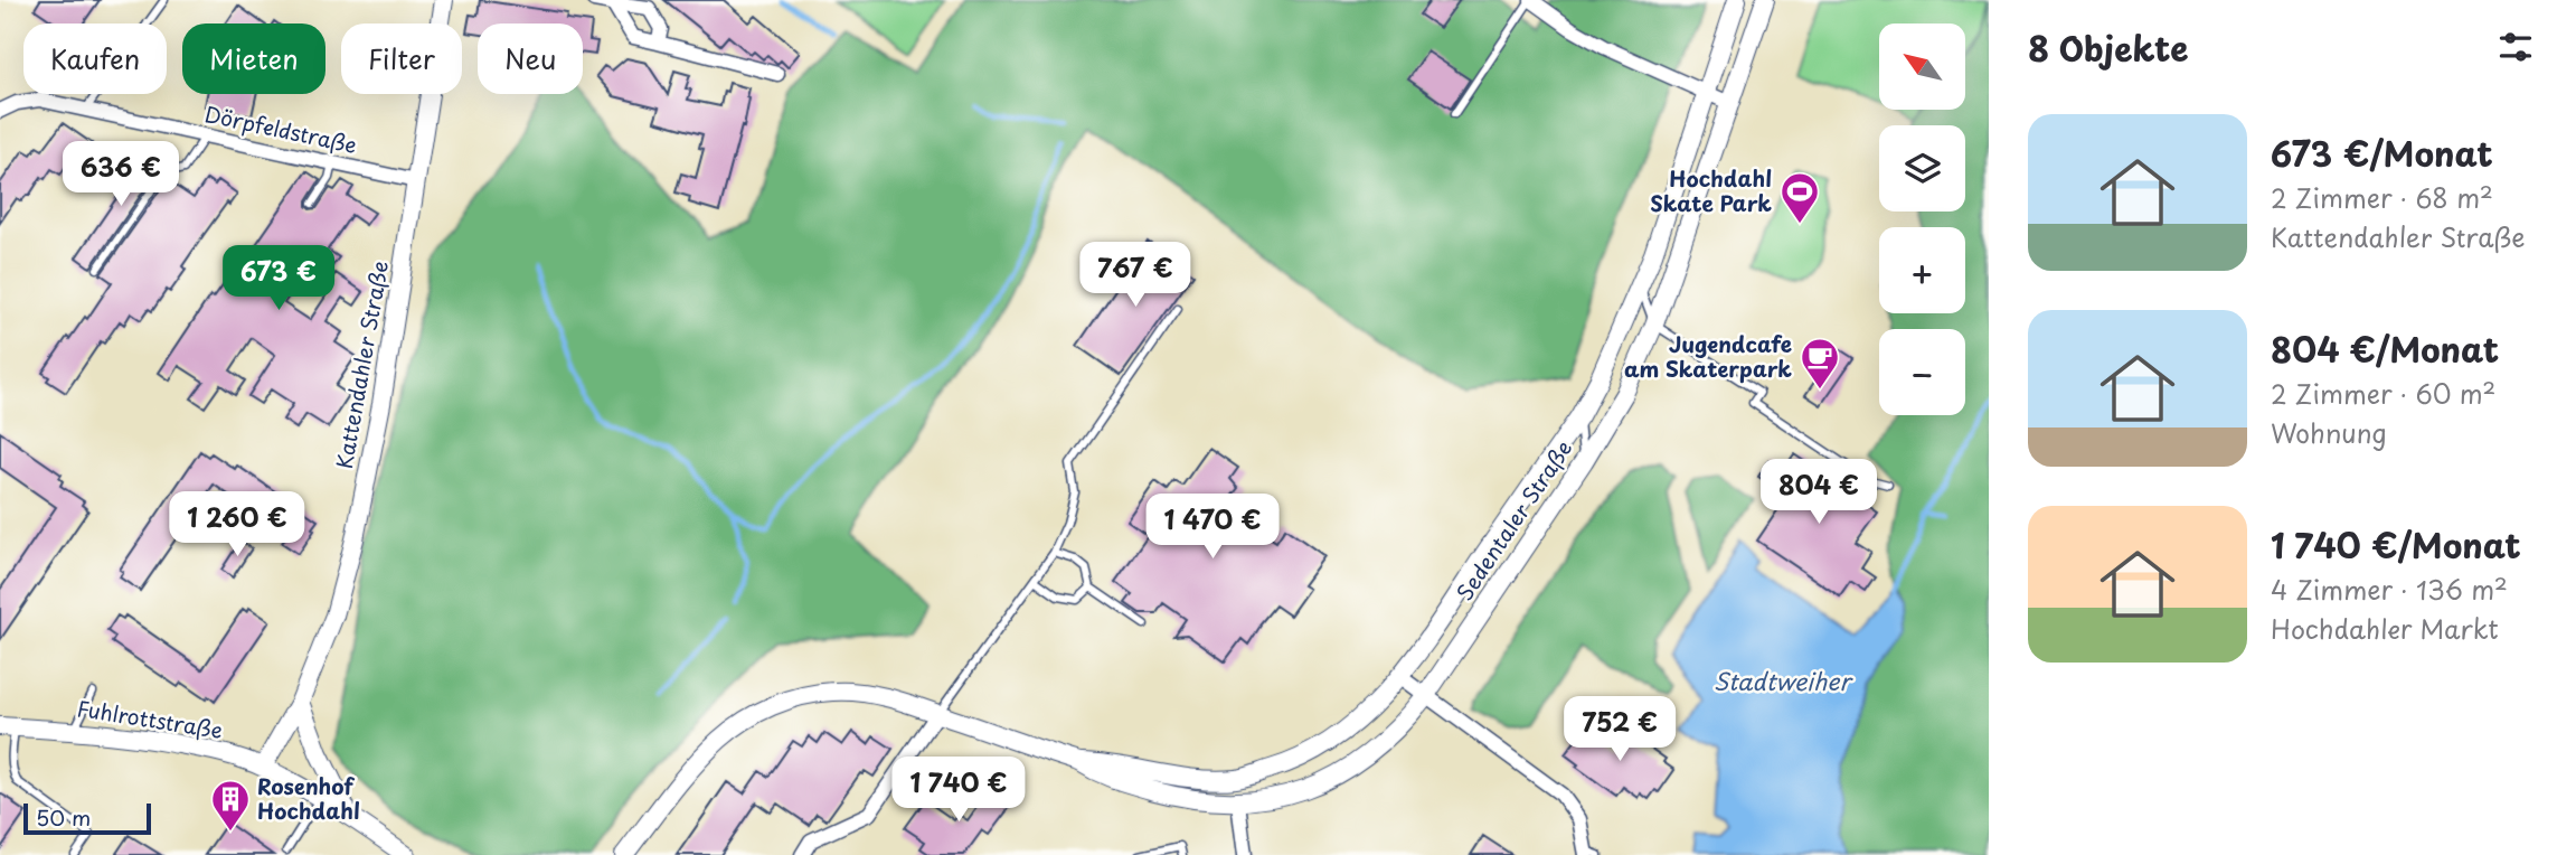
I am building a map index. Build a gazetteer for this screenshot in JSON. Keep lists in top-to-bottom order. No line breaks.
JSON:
{"streets":{"street":["Dörpfeldstraße","Kattendahler Straße","Sedentaler Straße","Fuhlrottstraße"]},"crossings":[["Dörpfeldstraße","Kattendahler Straße"],["Kattendahler Straße","Fuhlrottstraße"]],"water":["Stadtweiher"],"places":{"sports":["Hochdahl Skate Park"],"cafe":["Jugendcafe am Skaterpark"],"building":["Rosenhof Hochdahl"]},"scale_bar":"50 m","north":"top left","page":{"heading":"8 Objekte","map_buttons":["+","−"],"chip":["Kaufen","Mieten","Filter","Neu"],"list":[{"name":"673 €/Monat","note":"2 Zimmer · 68 m² · Kattendahler Straße"},{"name":"804 €/Monat","note":"2 Zimmer · 60 m² · Wohnung"},{"name":"1 740 €/Monat","note":"4 Zimmer · 136 m² · Hochdahler Markt"}],"price":["636 €","767 €","673 €","804 €","1 260 €","1 470 €","752 €","1 740 €"],"scale":"50 m"}}
